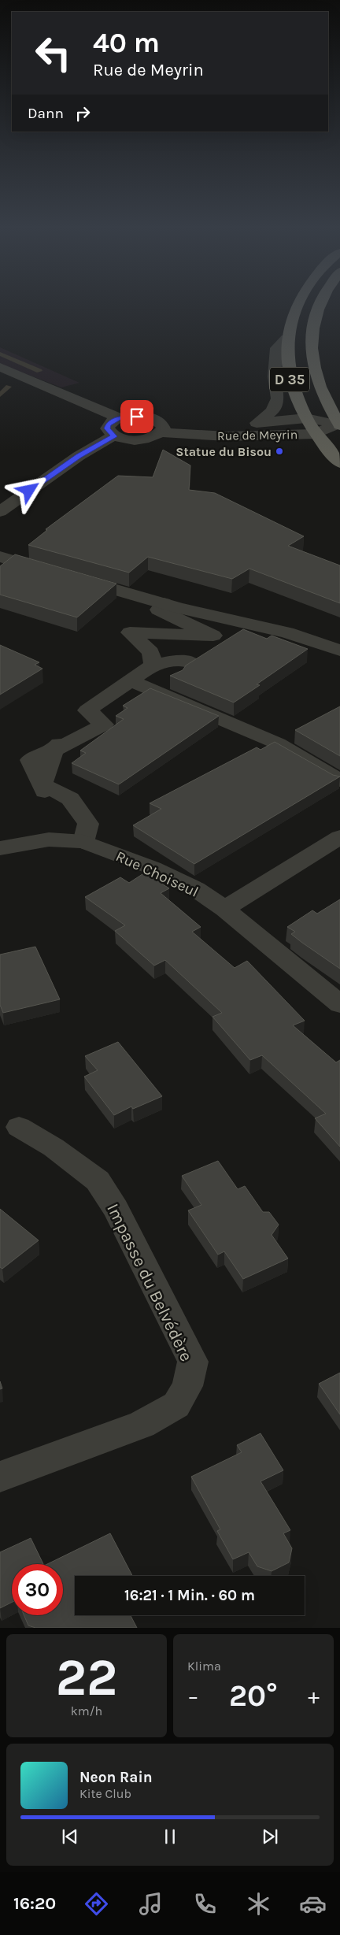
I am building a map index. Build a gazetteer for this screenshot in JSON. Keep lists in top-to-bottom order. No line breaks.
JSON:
{"streets":{"main road":["D 35"],"street":["Rue de Meyrin","Rue Choiseul","Impasse du Belvédère"]},"crossings":[["D 35","Rue de Meyrin"]],"places":["Statue du Bisou"],"page":{"turn":["40 m","Rue de Meyrin"],"then":"Dann","limit":"30","trip":"16:21 · 1 Min. · 60 m","tile":[["22","km/h"],"Klima"],"heat":["−","20°","+"],"song":["Neon Rain","Kite Club"],"tabs":"16:20"}}
